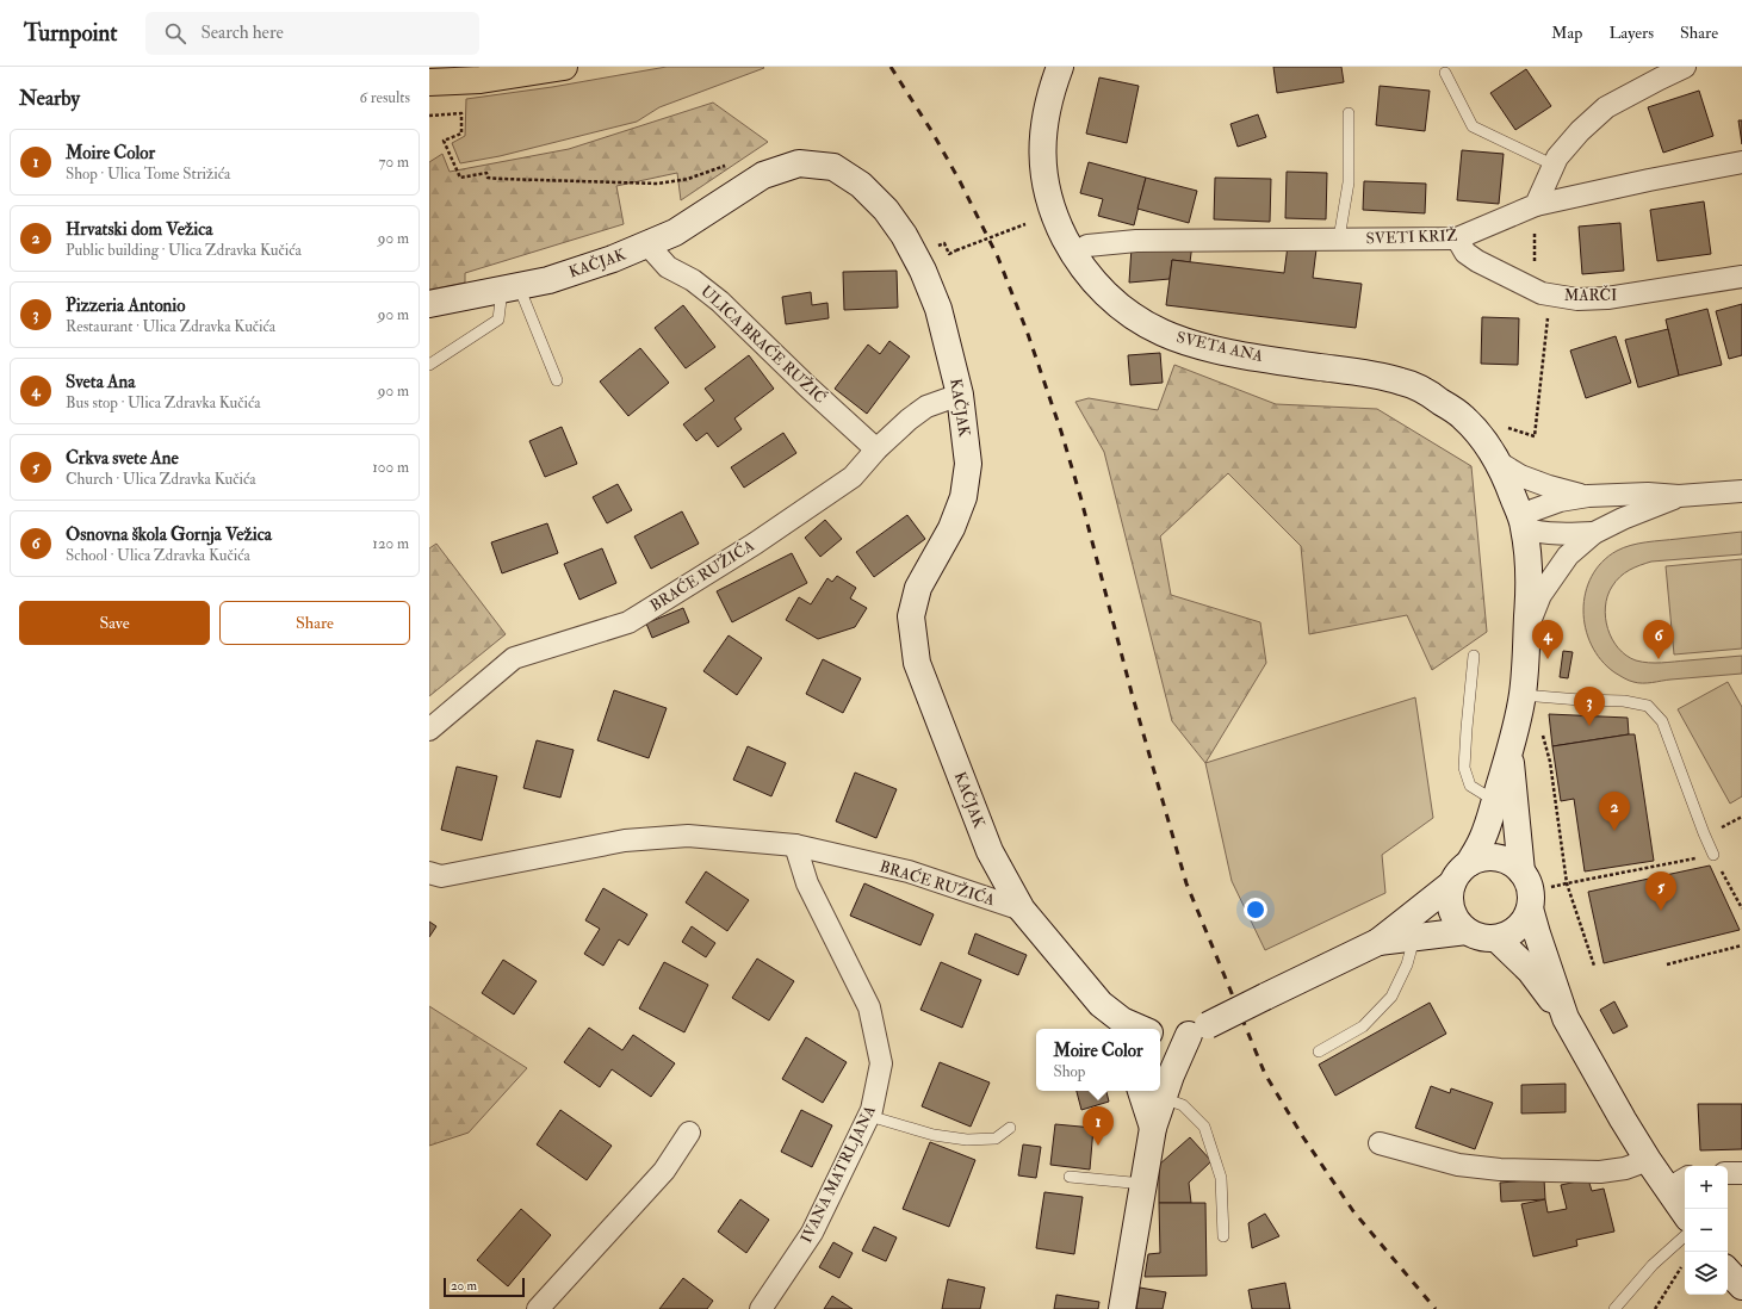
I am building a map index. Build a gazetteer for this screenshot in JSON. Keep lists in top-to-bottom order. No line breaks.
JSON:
{"streets":{"main road":["KAČJAK","SVETA ANA"],"street":["SVETI KRIŽ","MARČI","ULICA BRAĆE RUŽIĆ","BRAĆE RUŽIĆA","IVANA MATRLJANA"]},"crossings":[["SVETI KRIŽ","MARČI"],["SVETI KRIŽ","SVETA ANA"],["KAČJAK","ULICA BRAĆE RUŽIĆ"],["KAČJAK","BRAĆE RUŽIĆA"],["ULICA BRAĆE RUŽIĆ","BRAĆE RUŽIĆA"],["BRAĆE RUŽIĆA","IVANA MATRLJANA"]],"scale_bar":"20 m","page":{"header":"Turnpoint","search":"Search here","nav":["Map","Layers","Share"],"heading":["Nearby","6 results"],"list":[{"mark":"1","name":"Moire Color","note":"Shop · Ulica Tome Strižića","value":"70 m"},{"mark":"2","name":"Hrvatski dom Vežica","note":"Public building · Ulica Zdravka Kučića","value":"90 m"},{"mark":"3","name":"Pizzeria Antonio","note":"Restaurant · Ulica Zdravka Kučića","value":"90 m"},{"mark":"4","name":"Sveta Ana","note":"Bus stop · Ulica Zdravka Kučića","value":"90 m"},{"mark":"5","name":"Crkva svete Ane","note":"Church · Ulica Zdravka Kučića","value":"100 m"},{"mark":"6","name":"Osnovna škola Gornja Vežica","note":"School · Ulica Zdravka Kučića","value":"120 m"}],"buttons":["Save","Share"],"pins":["4","6","3","2","5","1"],"popup":["Moire Color","Shop"],"map_buttons":["+","−"],"scale":"20 m"}}
